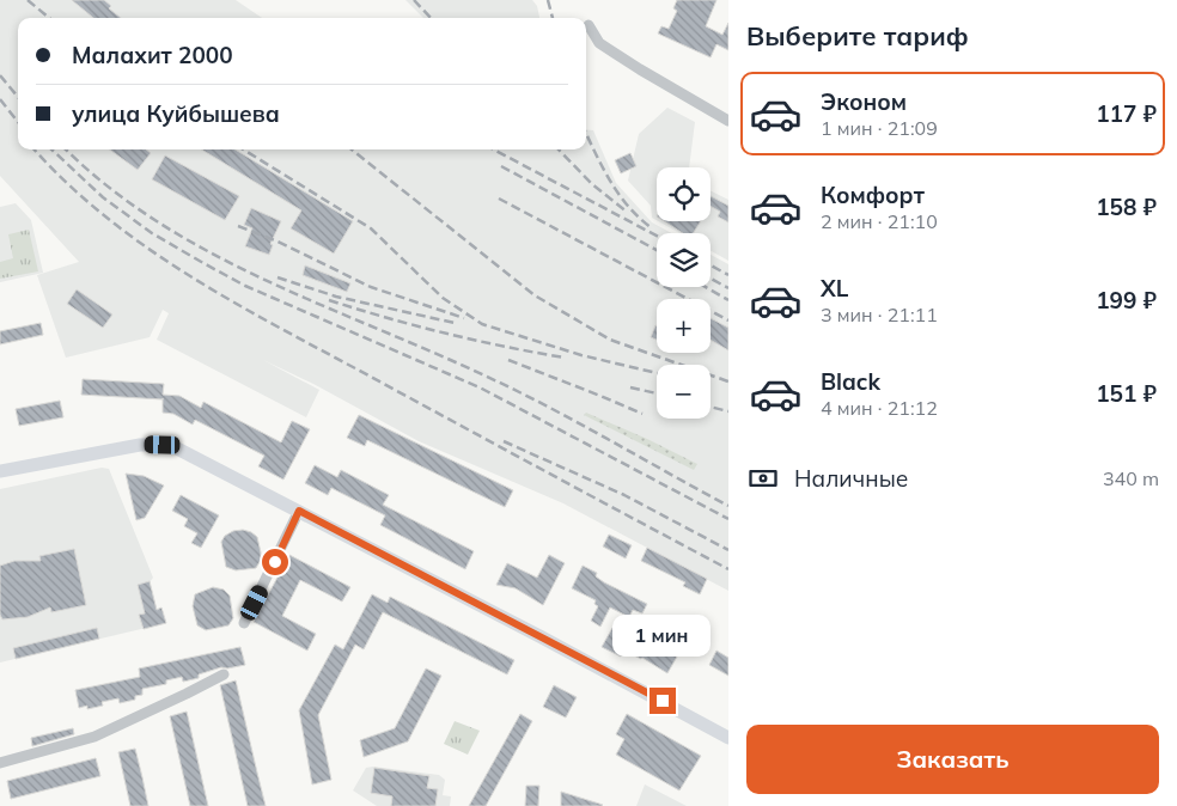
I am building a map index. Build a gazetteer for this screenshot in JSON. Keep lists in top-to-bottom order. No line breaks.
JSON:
{"page":{"heading":"Выберите тариф","banner":["Малахит 2000","улица Куйбышева"],"list":[{"name":"Эконом","note":"1 мин · 21:09","value":"117 ₽"},{"name":"Комфорт","note":"2 мин · 21:10","value":"158 ₽"},{"name":"XL","note":"3 мин · 21:11","value":"199 ₽"},{"name":"Black","note":"4 мин · 21:12","value":"151 ₽"}],"map_buttons":["+","−"],"pay":["Наличные","340 m"],"bubble":"1 мин","buttons":"Заказать"}}
